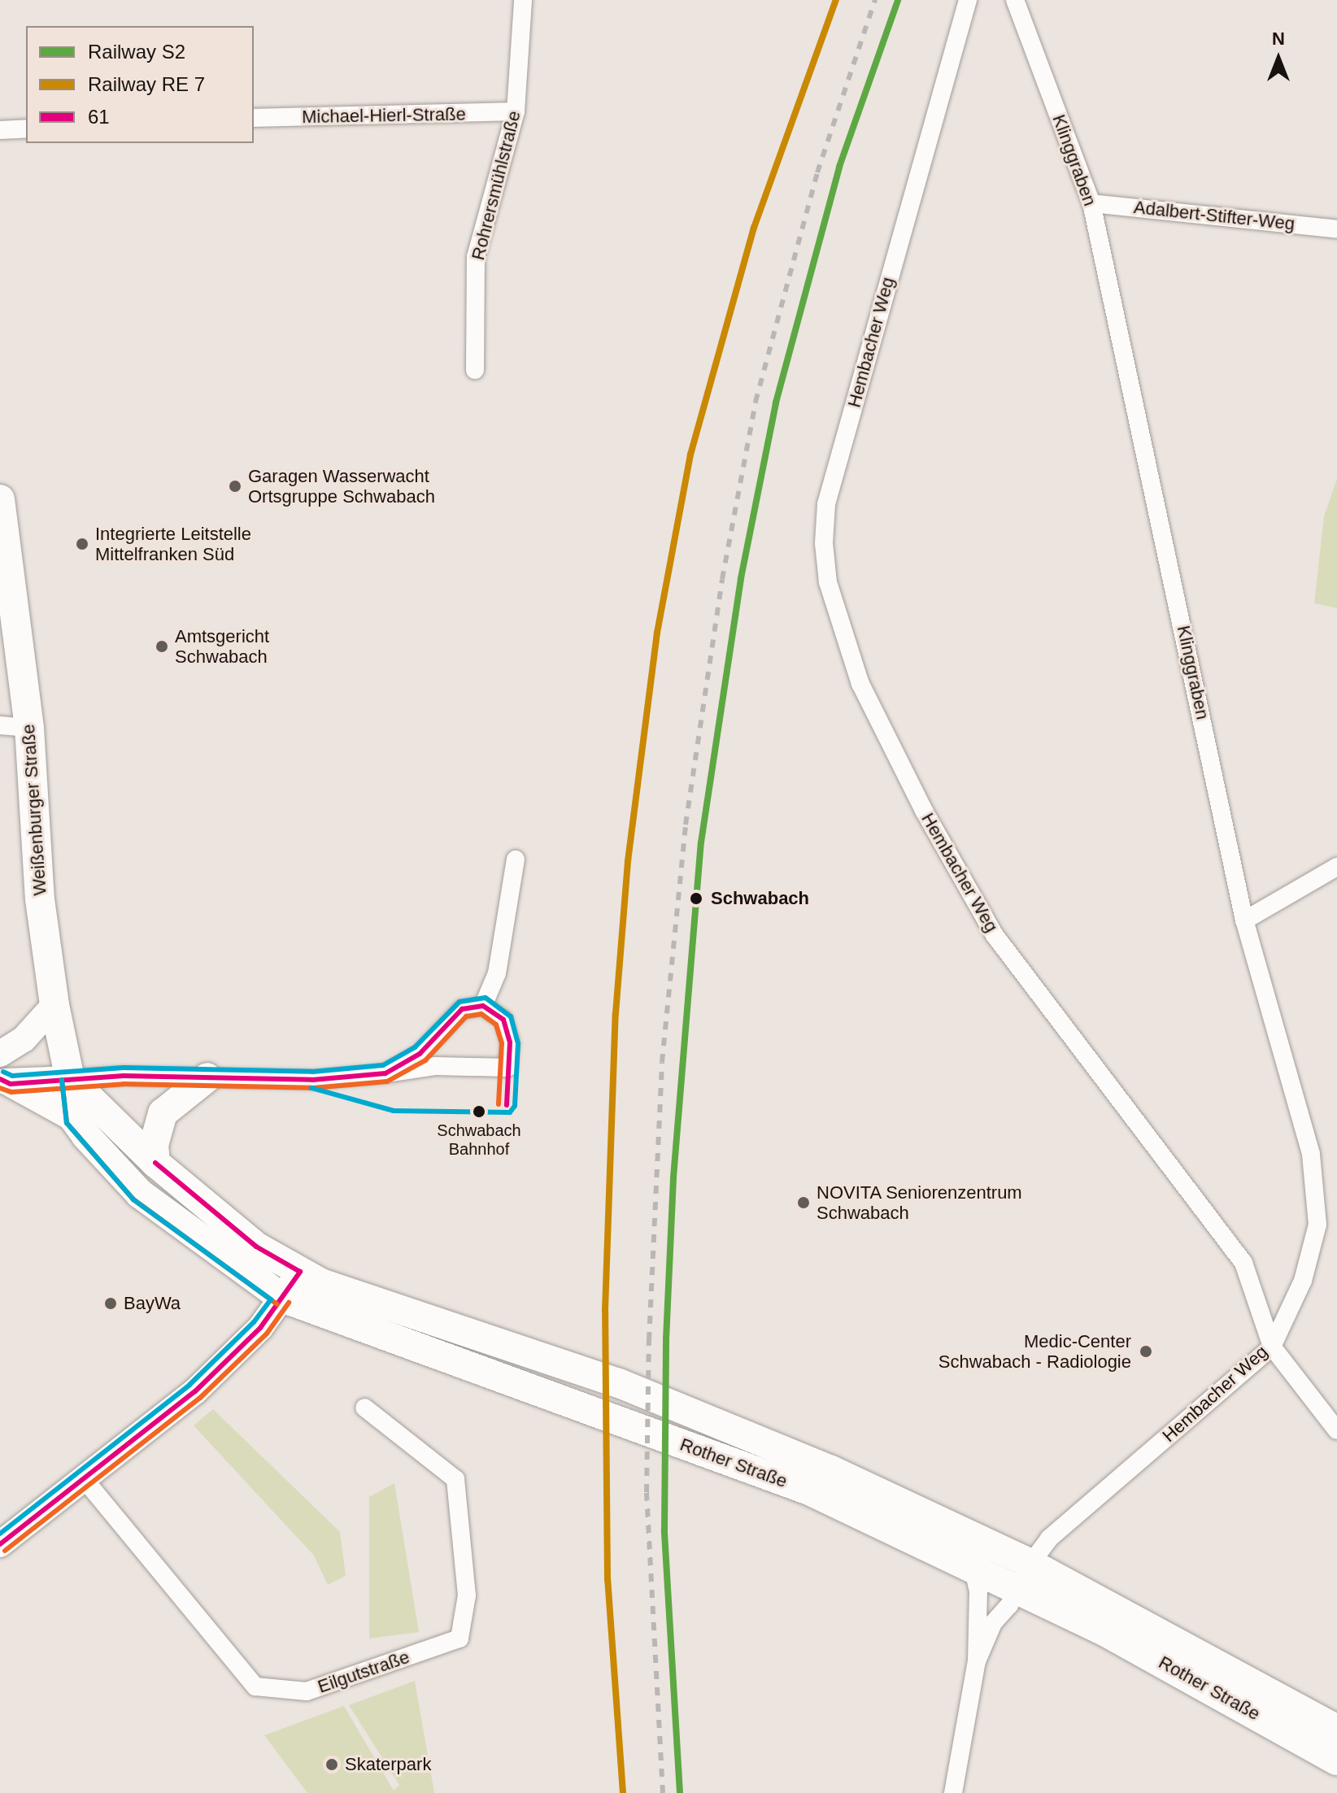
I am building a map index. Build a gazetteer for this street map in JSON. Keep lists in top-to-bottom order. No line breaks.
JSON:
{"streets":{"main road":["Weißenburger Straße","Rother Straße"],"street":["Michael-Hierl-Straße","Klinggraben","Rohrersmühlstraße","Adalbert-Stifter-Weg","Hembacher Weg","Eilgutstraße"]},"crossings":[["Michael-Hierl-Straße","Rohrersmühlstraße"],["Klinggraben","Adalbert-Stifter-Weg"],["Klinggraben","Hembacher Weg"],["Hembacher Weg","Rother Straße"],["Weißenburger Straße","Rother Straße"]],"places":["Garagen Wasserwacht Ortsgruppe Schwabach","Integrierte Leitstelle Mittelfranken Süd","Amtsgericht Schwabach","Schwabach","Schwabach Bahnhof","NOVITA Seniorenzentrum Schwabach","BayWa","Medic-Center Schwabach - Radiologie","Skaterpark"],"lines":["rail line S2","transit line 61"],"legend":["Railway S2","Railway RE 7","61"],"north":"top"}
